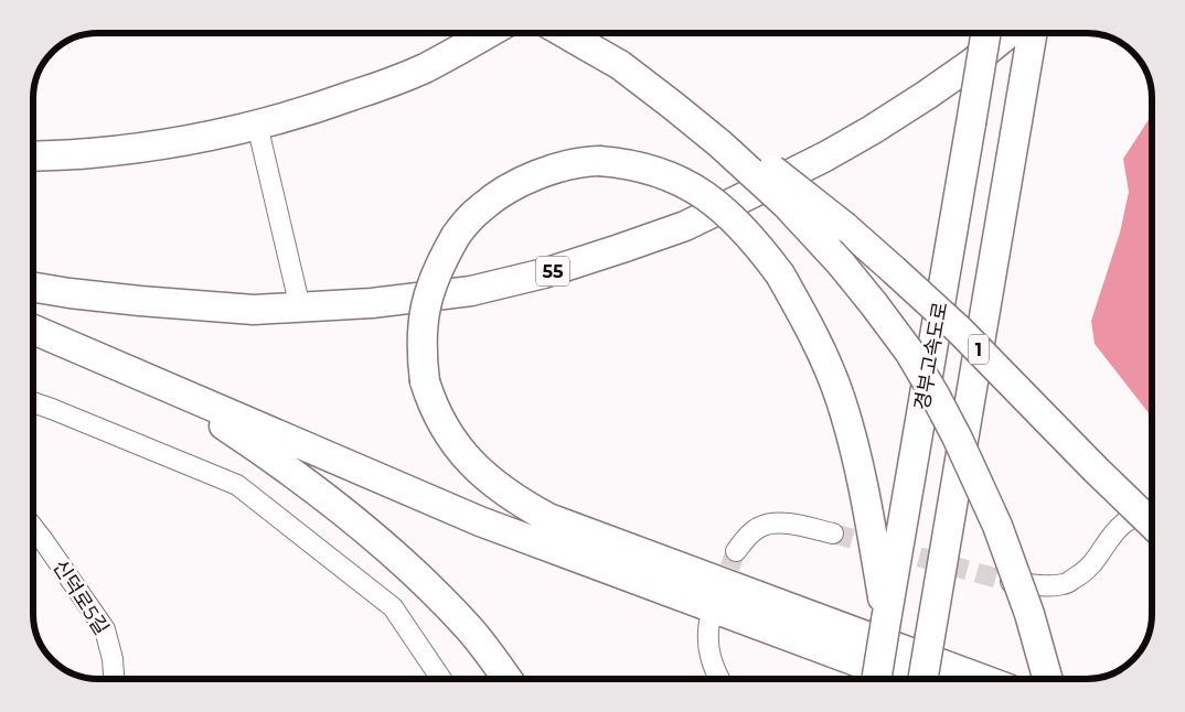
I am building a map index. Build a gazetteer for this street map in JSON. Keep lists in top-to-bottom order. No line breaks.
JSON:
{"streets":{"highway":["55","1","경부고속도로"],"street":["신덕로5길"]}}
